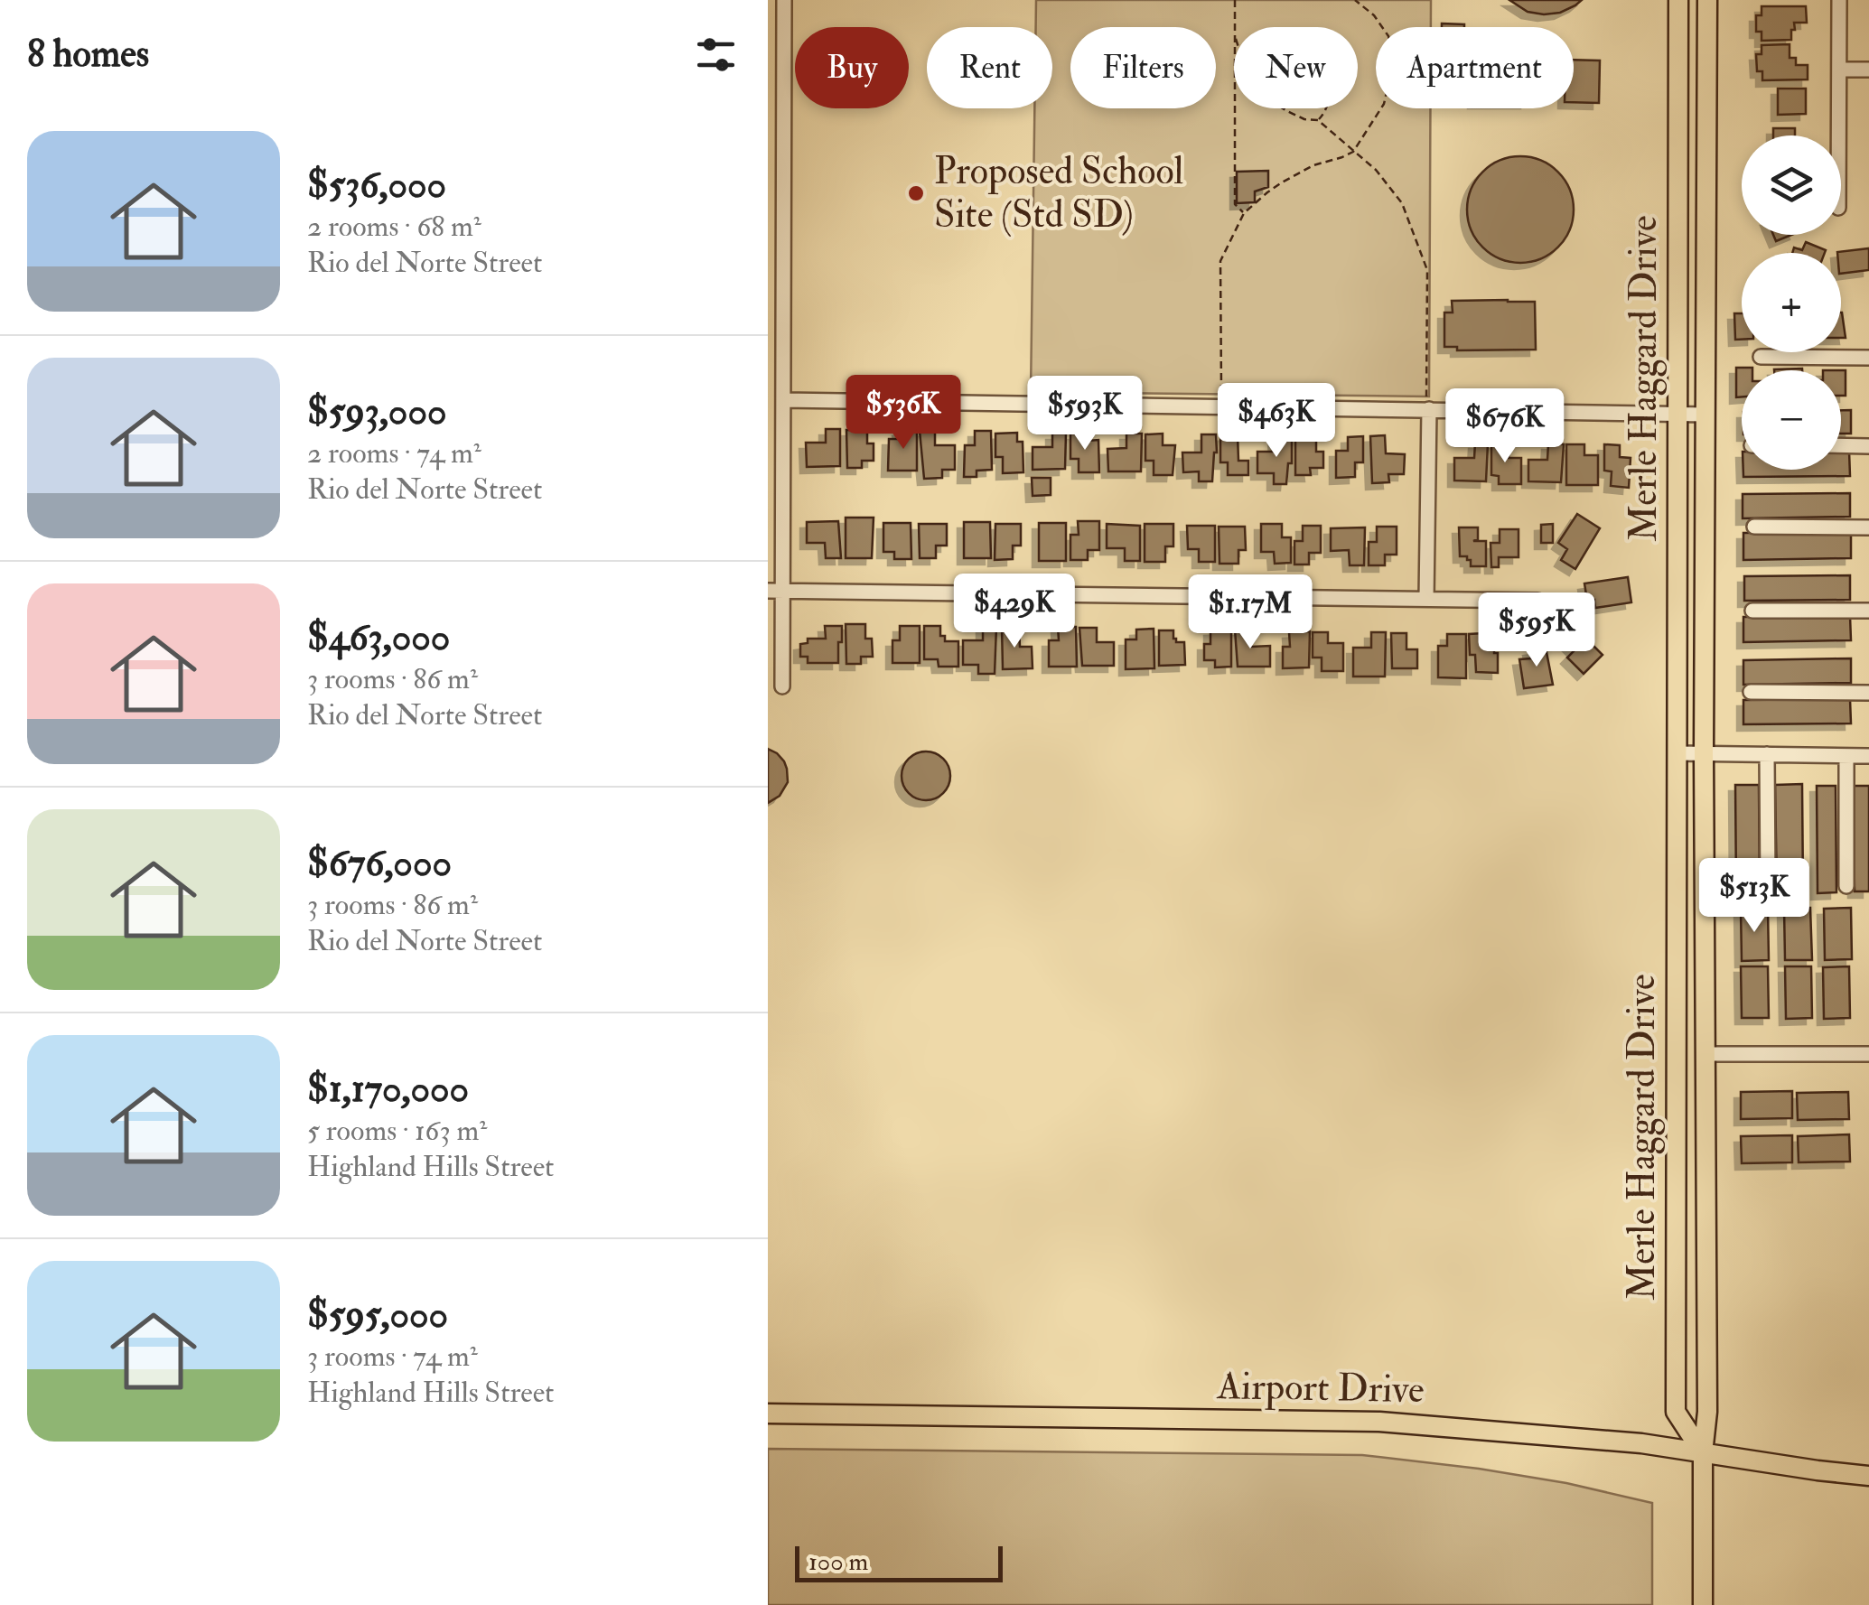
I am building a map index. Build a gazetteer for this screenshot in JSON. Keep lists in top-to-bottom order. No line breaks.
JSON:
{"streets":{"main road":["Merle Haggard Drive","Airport Drive"]},"crossings":[["Merle Haggard Drive","Airport Drive"]],"places":["Proposed School Site (Std SD)"],"scale_bar":"100 m","page":{"heading":"8 homes","chip":["Buy","Rent","Filters","New","Apartment"],"list":[{"name":"$536,000","note":"2 rooms · 68 m² · Rio del Norte Street"},{"name":"$593,000","note":"2 rooms · 74 m² · Rio del Norte Street"},{"name":"$463,000","note":"3 rooms · 86 m² · Rio del Norte Street"},{"name":"$676,000","note":"3 rooms · 86 m² · Rio del Norte Street"},{"name":"$1,170,000","note":"5 rooms · 163 m² · Highland Hills Street"},{"name":"$595,000","note":"3 rooms · 74 m² · Highland Hills Street"}],"map_buttons":["+","−"],"price":["$536K","$593K","$463K","$676K","$429K","$1.17M","$595K","$513K"],"scale":"100 m"}}
